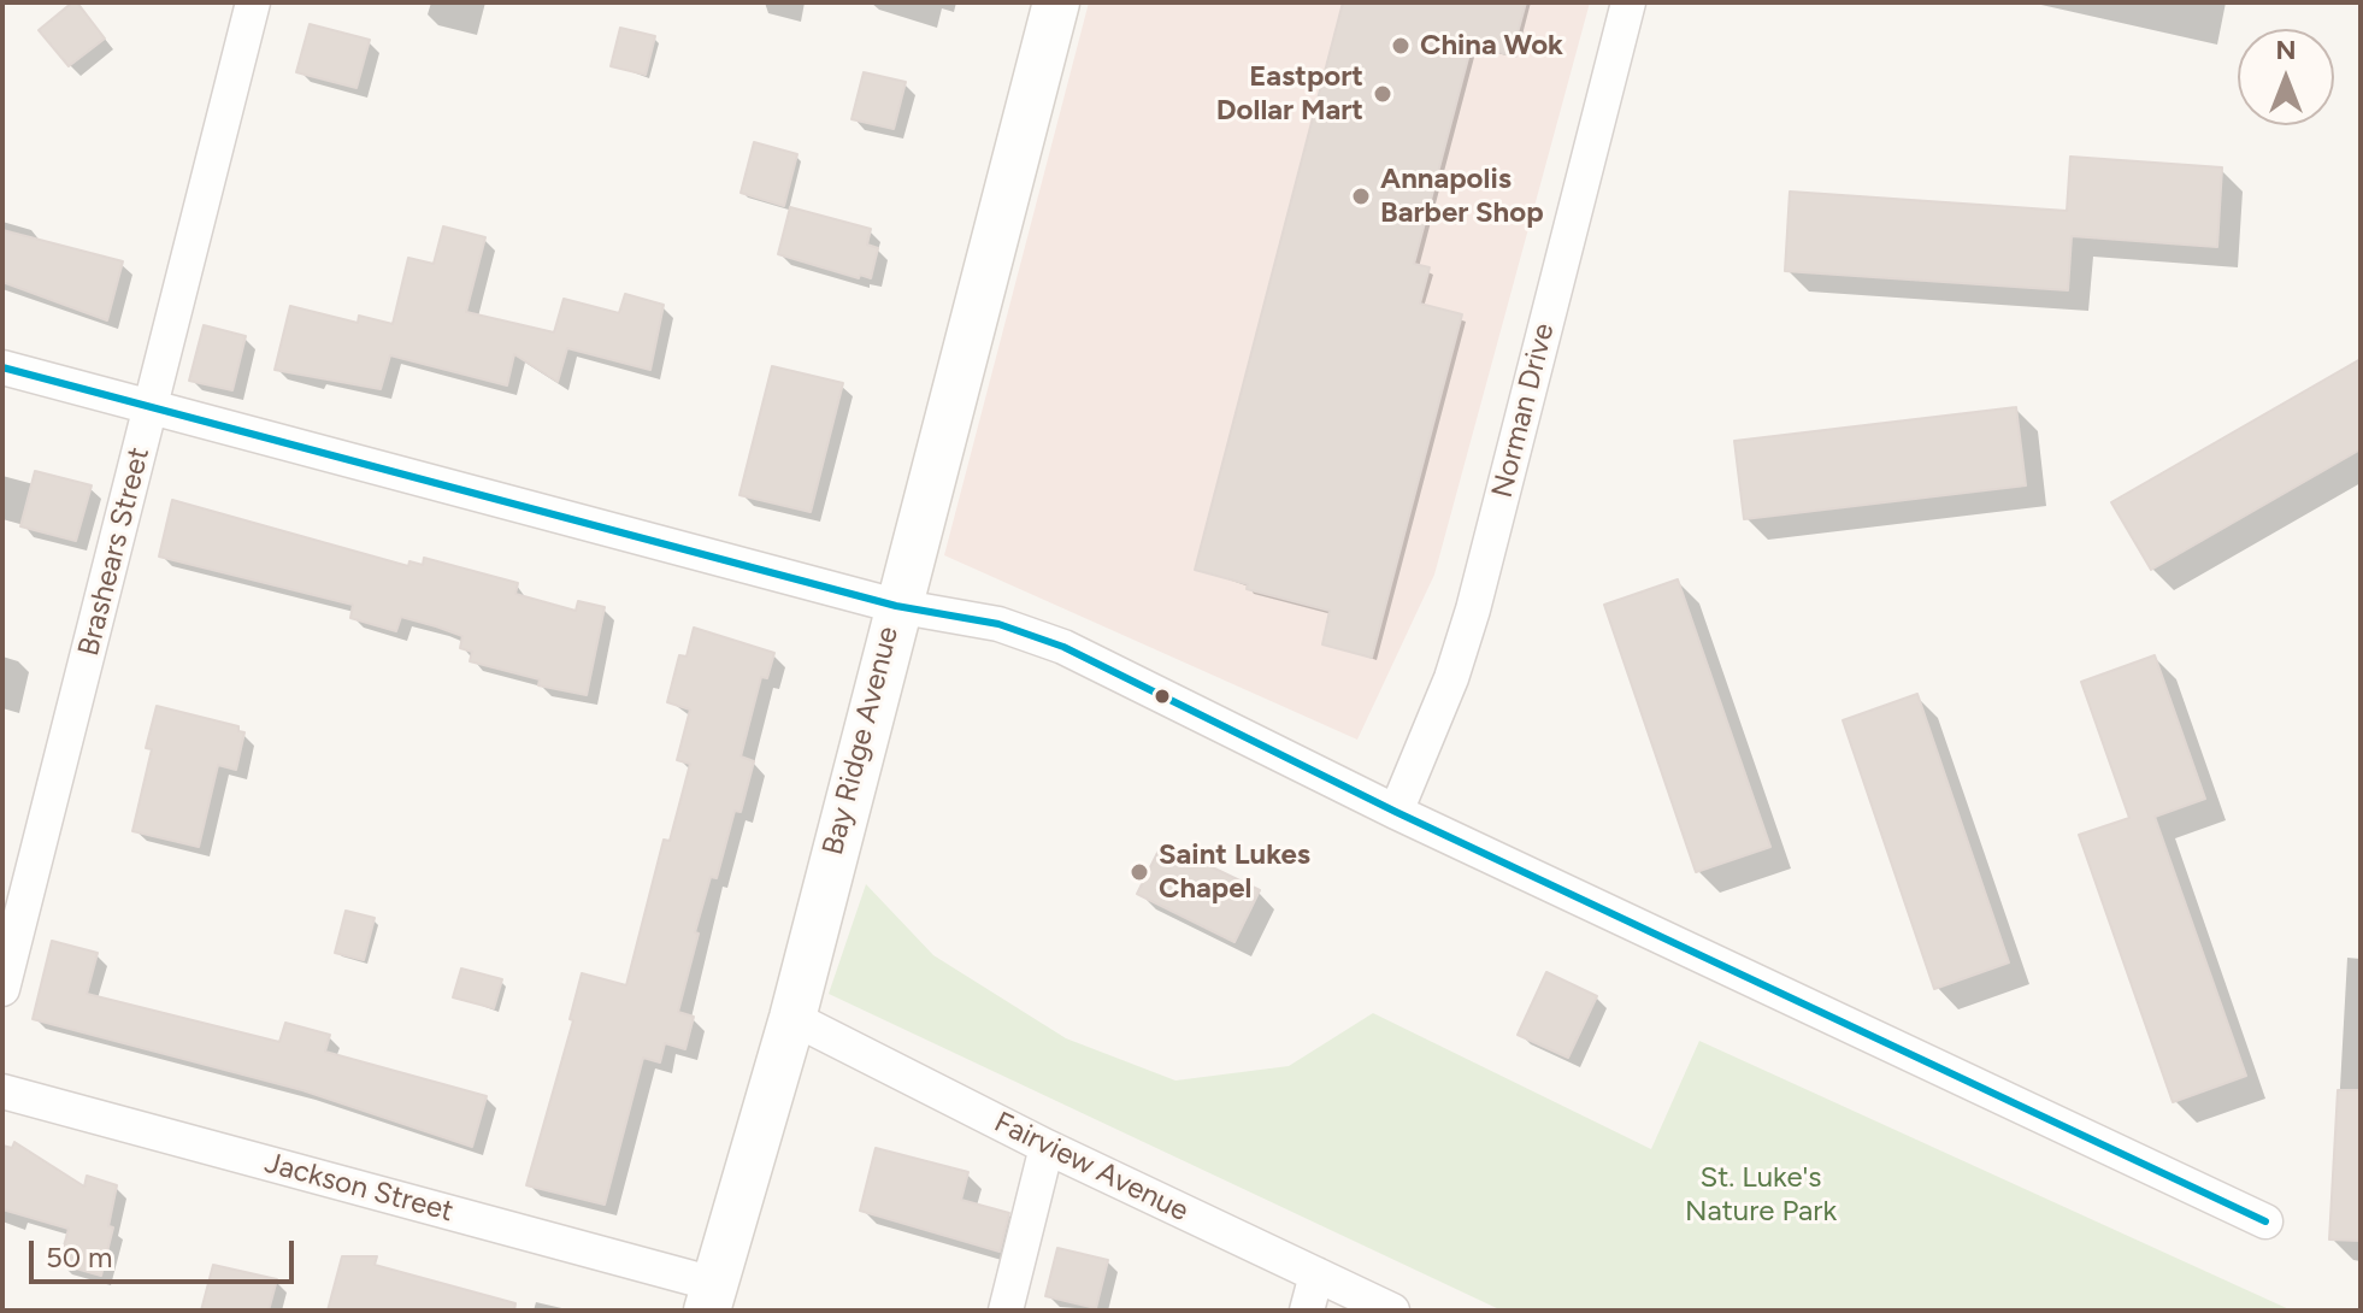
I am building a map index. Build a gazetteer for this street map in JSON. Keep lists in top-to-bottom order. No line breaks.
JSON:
{"streets":{"main road":["Bay Ridge Avenue"],"street":["Norman Drive","Brashears Street","Fairview Avenue","Jackson Street"]},"crossings":[["Bay Ridge Avenue","Fairview Avenue"],["Bay Ridge Avenue","Jackson Street"]],"parks":["St. Luke's Nature Park"],"places":["China Wok","Eastport Dollar Mart","Annapolis Barber Shop","Saint Lukes Chapel"],"scale_bar":"50 m","north":"top"}
